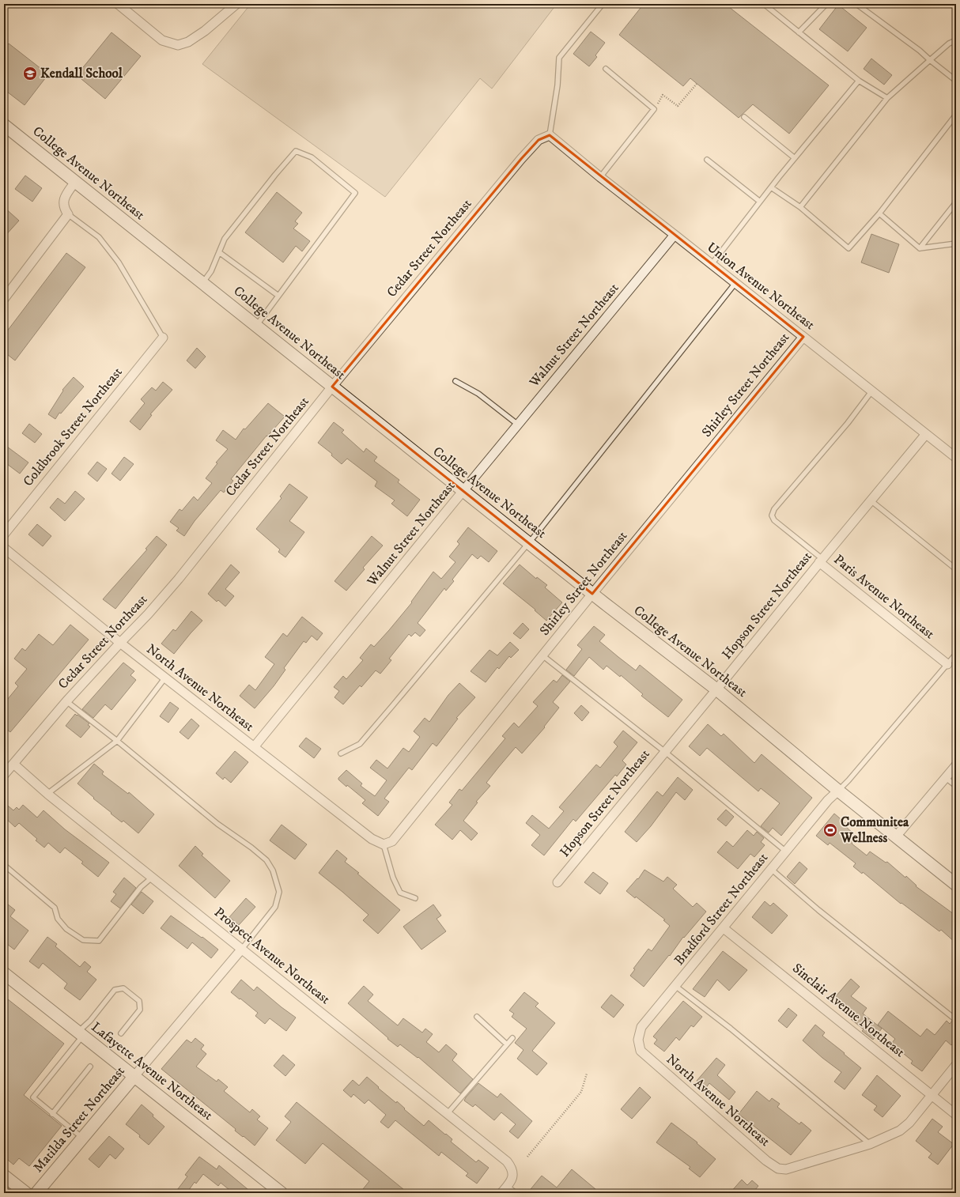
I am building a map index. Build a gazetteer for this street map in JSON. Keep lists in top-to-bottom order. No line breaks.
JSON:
{"streets":{"main road":["College Avenue Northeast","Lafayette Avenue Northeast","Matilda Street Northeast"],"street":["Cedar Street Northeast","Union Avenue Northeast","Walnut Street Northeast","Shirley Street Northeast","Coldbrook Street Northeast","Paris Avenue Northeast","Hopson Street Northeast","North Avenue Northeast","Bradford Street Northeast","Prospect Avenue Northeast","Sinclair Avenue Northeast"]},"crossings":[["College Avenue Northeast","Cedar Street Northeast"],["College Avenue Northeast","Walnut Street Northeast"],["College Avenue Northeast","Shirley Street Northeast"],["College Avenue Northeast","Hopson Street Northeast"],["College Avenue Northeast","Bradford Street Northeast"],["Cedar Street Northeast","Union Avenue Northeast"],["Cedar Street Northeast","North Avenue Northeast"],["Cedar Street Northeast","Prospect Avenue Northeast"],["Union Avenue Northeast","Walnut Street Northeast"],["Union Avenue Northeast","Shirley Street Northeast"],["Union Avenue Northeast","Hopson Street Northeast"],["Walnut Street Northeast","North Avenue Northeast"],["Shirley Street Northeast","North Avenue Northeast"],["Paris Avenue Northeast","Hopson Street Northeast"],["North Avenue Northeast","Bradford Street Northeast"],["Bradford Street Northeast","Sinclair Avenue Northeast"],["Prospect Avenue Northeast","Matilda Street Northeast"],["Lafayette Avenue Northeast","Matilda Street Northeast"]],"places":{"school or university":["Kendall School"],"sports":["Communitea Wellness"]}}
